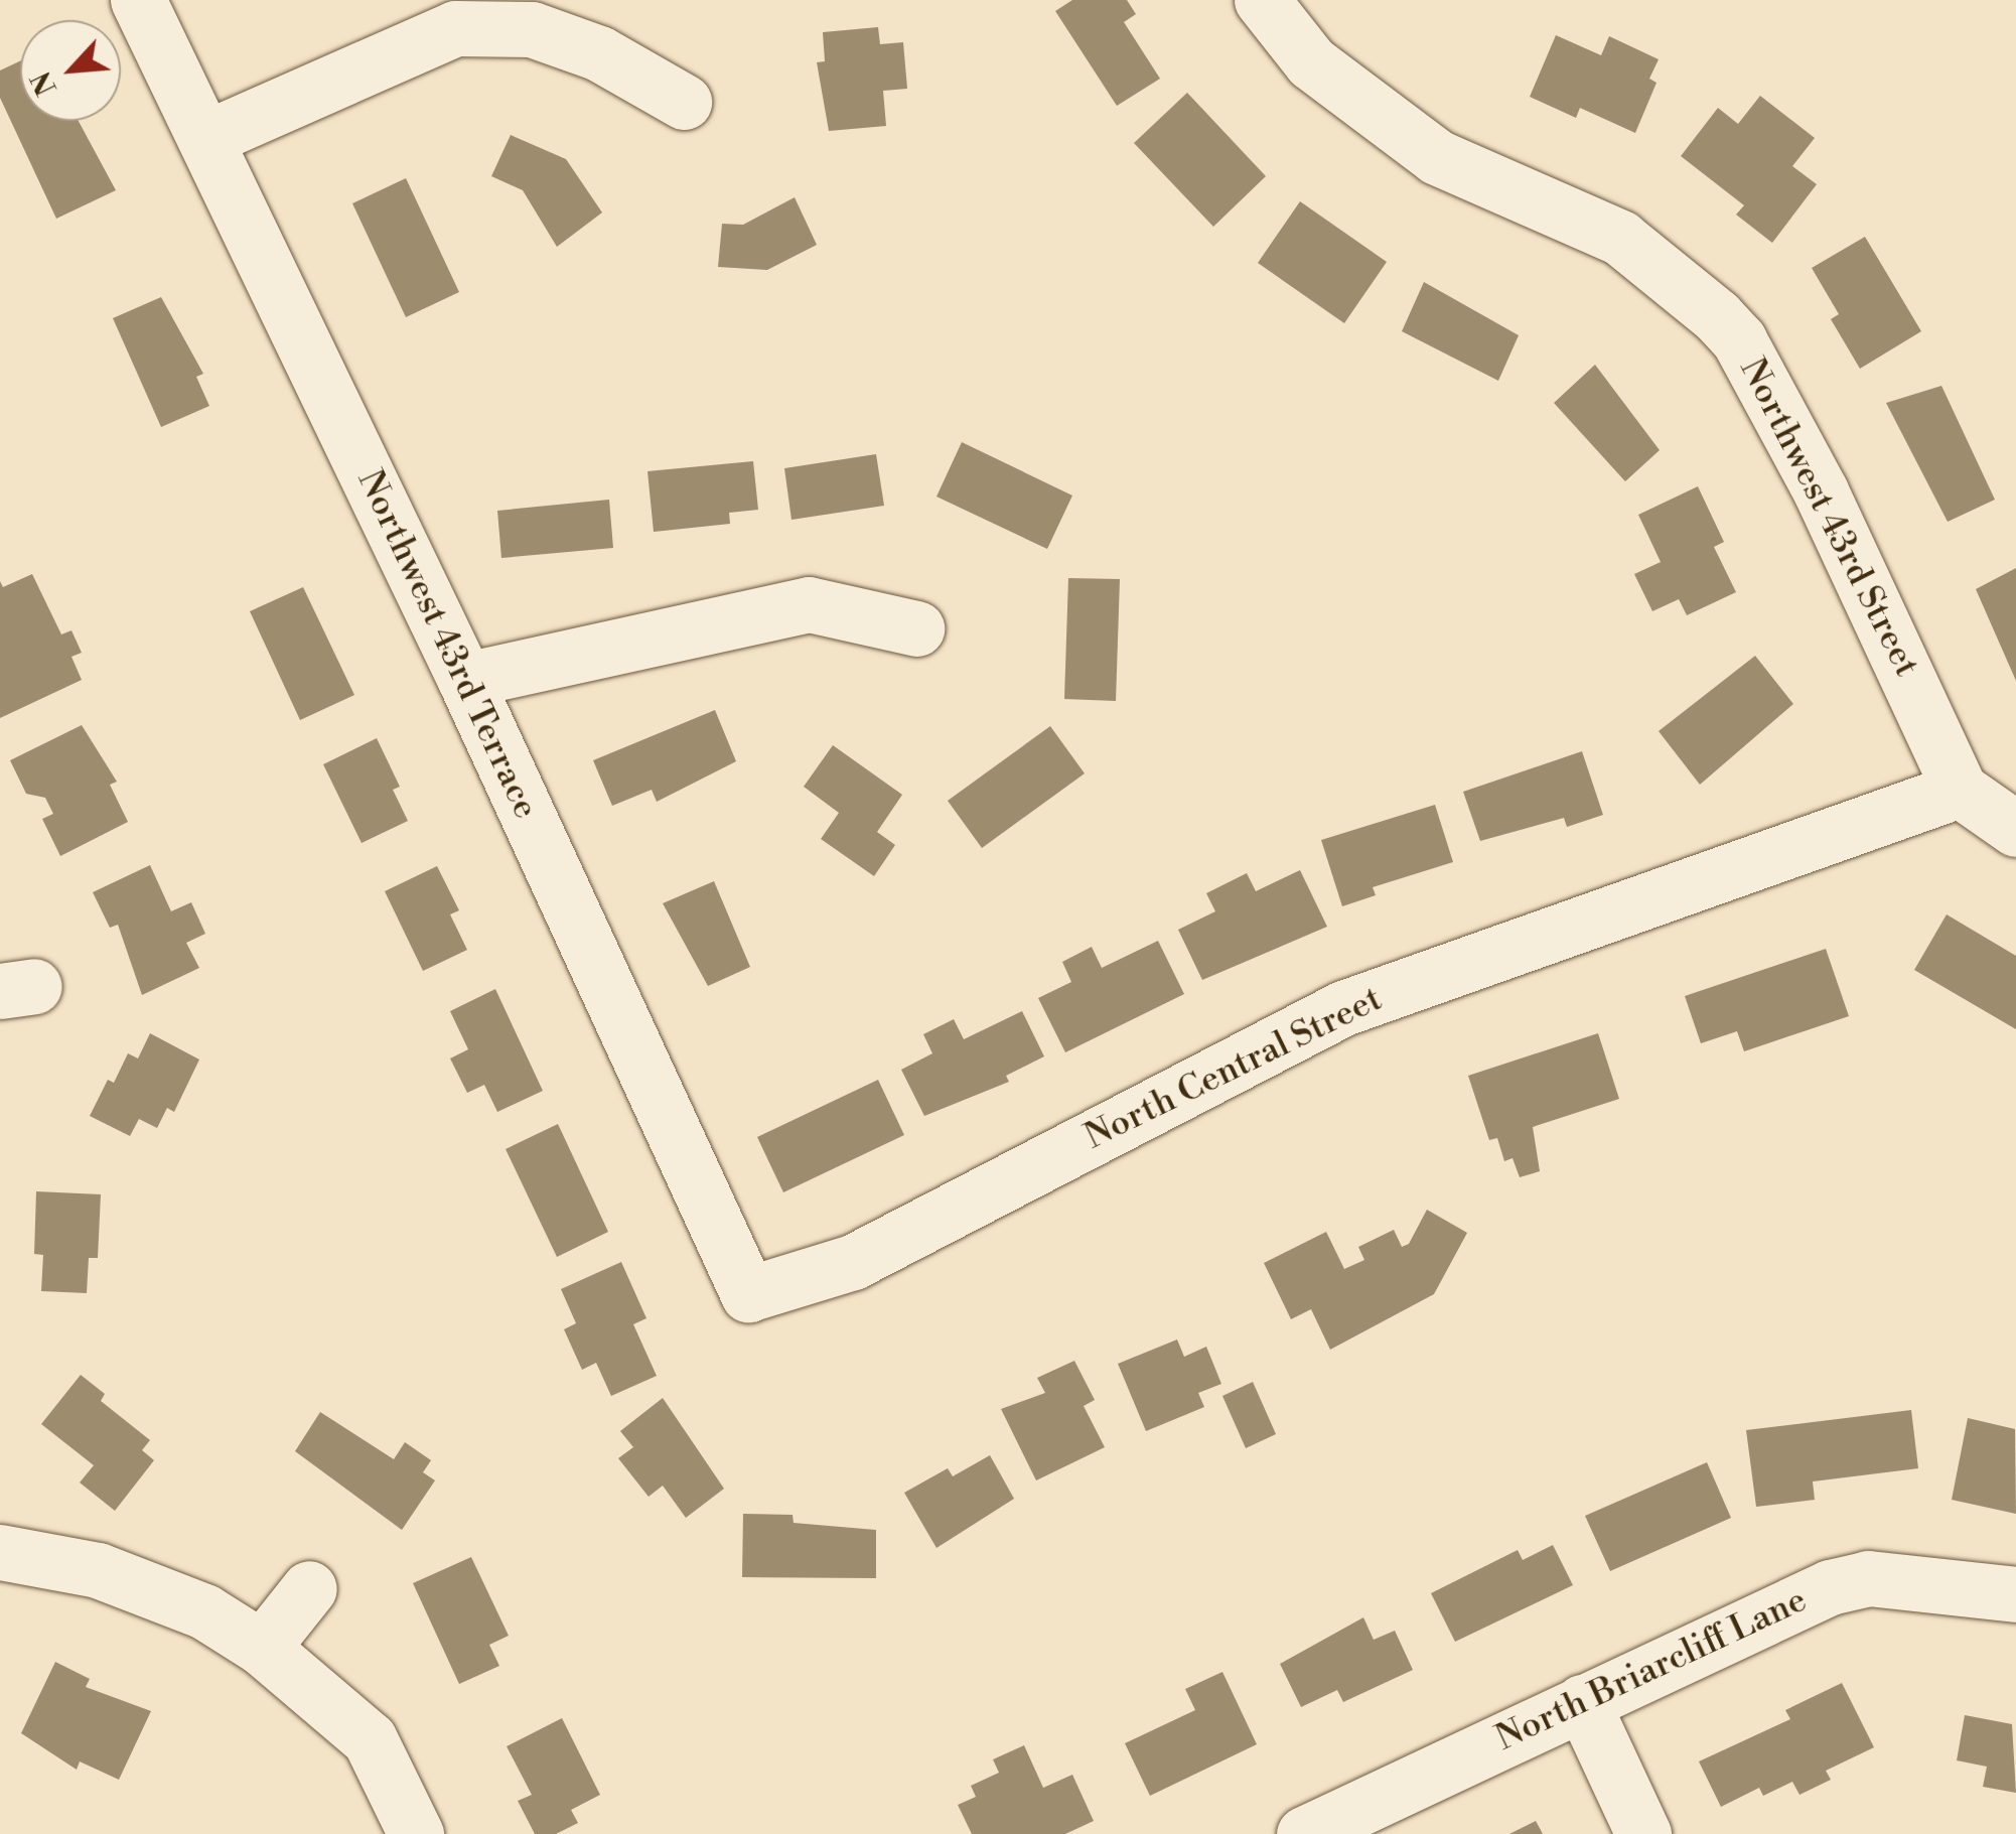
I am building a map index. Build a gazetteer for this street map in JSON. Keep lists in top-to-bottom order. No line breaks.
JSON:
{"streets":{"street":["Northwest 43rd Street","Northwest 43rd Terrace","North Central Street","North Briarcliff Lane"]},"crossings":[["Northwest 43rd Street","North Central Street"],["Northwest 43rd Terrace","North Central Street"]],"north":"bottom left"}
